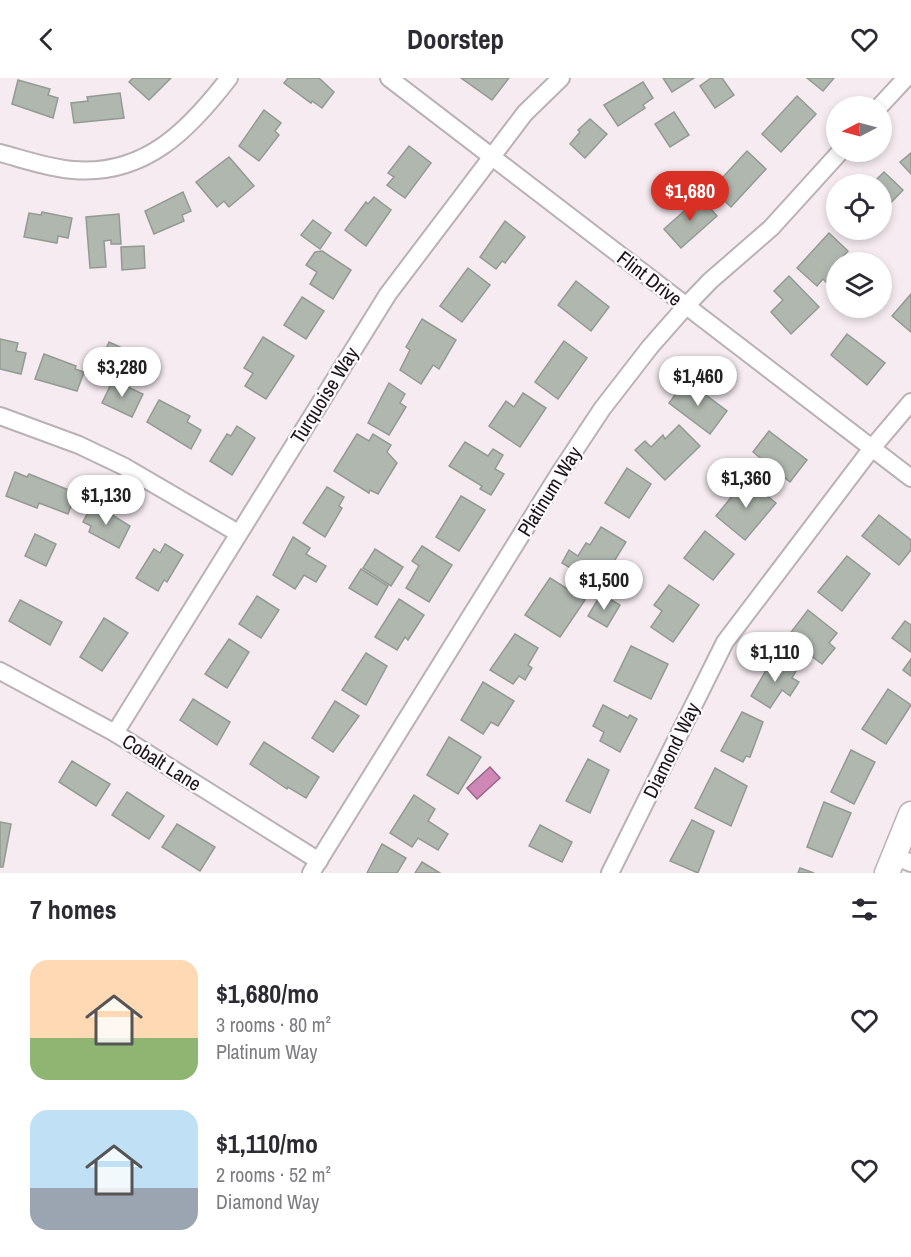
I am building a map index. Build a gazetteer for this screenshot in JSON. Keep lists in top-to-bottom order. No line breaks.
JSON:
{"streets":{"street":["Flint Drive","Turquoise Way","Platinum Way","Diamond Way","Cobalt Lane"]},"crossings":[["Flint Drive","Turquoise Way"],["Flint Drive","Platinum Way"],["Flint Drive","Diamond Way"],["Turquoise Way","Cobalt Lane"],["Platinum Way","Cobalt Lane"]],"north":"left","page":{"header":"Doorstep","price":["$1,680","$3,280","$1,460","$1,360","$1,130","$1,500","$1,110"],"heading":"7 homes","list":[{"name":"$1,680/mo","note":"3 rooms · 80 m² · Platinum Way"},{"name":"$1,110/mo","note":"2 rooms · 52 m² · Diamond Way"}]}}
